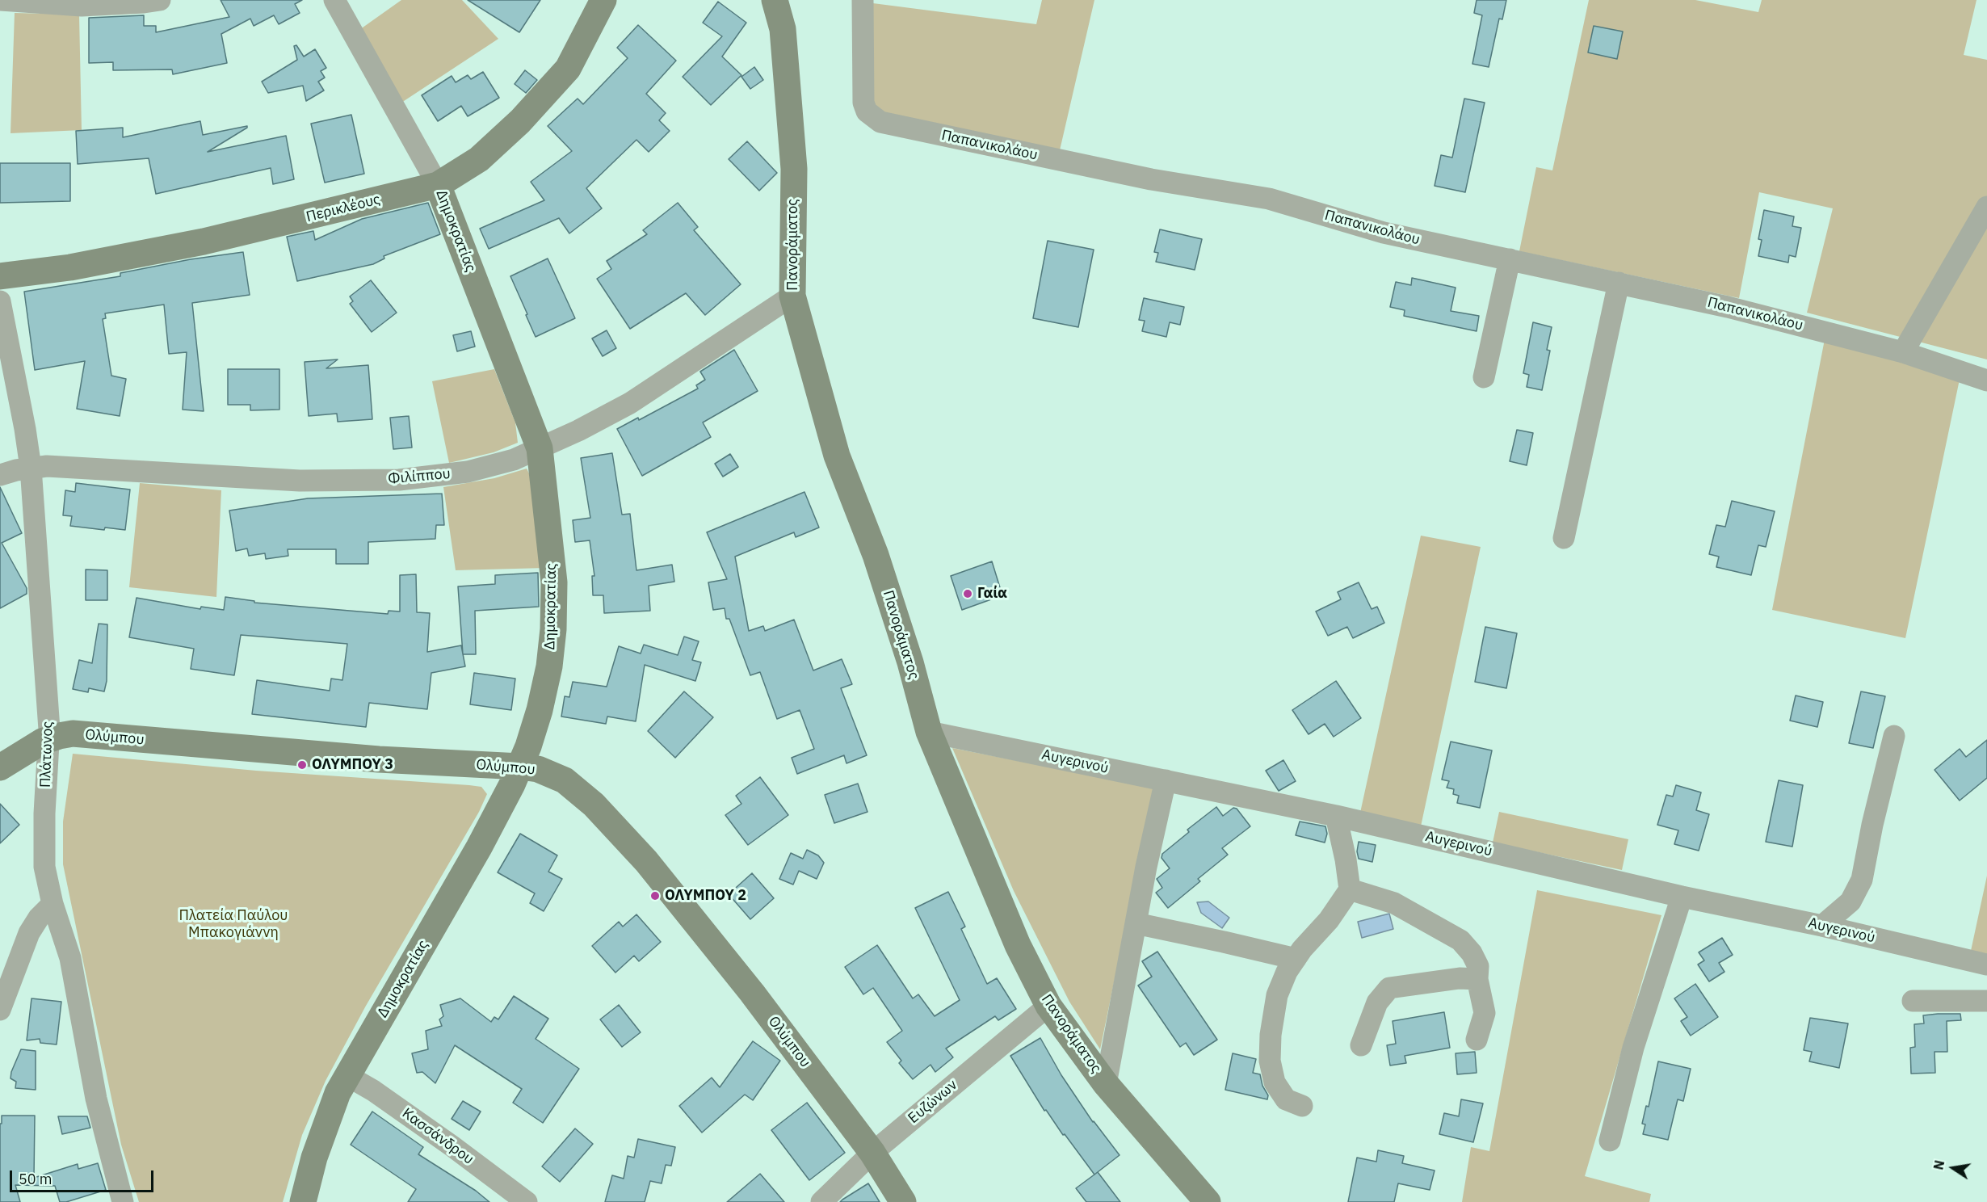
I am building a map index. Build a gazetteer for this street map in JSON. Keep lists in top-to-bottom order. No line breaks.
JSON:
{"streets":{"street":["Παπανικολάου","Περικλέους","Δημοκρατίας","Πανοράματος","Φιλίππου","Ολύμπου","Πλάτωνος","Αυγερινού","Ευζώνων","Κασσάνδρου"]},"crossings":[["Περικλέους","Δημοκρατίας"],["Δημοκρατίας","Φιλίππου"],["Δημοκρατίας","Ολύμπου"],["Δημοκρατίας","Κασσάνδρου"],["Πανοράματος","Φιλίππου"],["Πανοράματος","Αυγερινού"],["Πανοράματος","Ευζώνων"],["Φιλίππου","Πλάτωνος"],["Ολύμπου","Πλάτωνος"],["Ολύμπου","Ευζώνων"]],"parks":["Πλατεία Παύλου Μπακογιάννη"],"places":["Γαία","ΟΛΥΜΠΟΥ 3","ΟΛΥΜΠΟΥ 2"],"scale_bar":"50 m","north":"left"}
